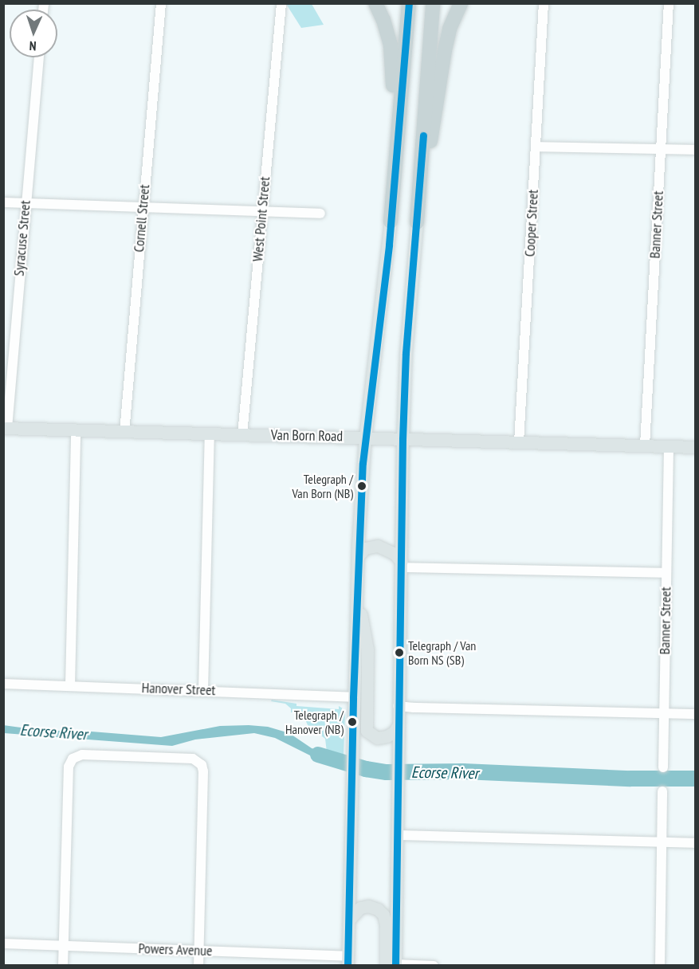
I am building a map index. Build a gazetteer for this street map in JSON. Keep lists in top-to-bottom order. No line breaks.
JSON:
{"streets":{"main road":["Van Born Road"],"street":["Cornell Street","West Point Street","Cooper Street","Banner Street","Syracuse Street","Hanover Street","Powers Avenue"]},"crossings":[["Cornell Street","Van Born Road"],["West Point Street","Van Born Road"],["Cooper Street","Van Born Road"],["Banner Street","Van Born Road"],["Syracuse Street","Van Born Road"]],"water":["Ecorse River"],"places":["Telegraph / Van Born (NB)","Telegraph / Van Born NS (SB)","Telegraph / Hanover (NB)"],"north":"bottom"}
